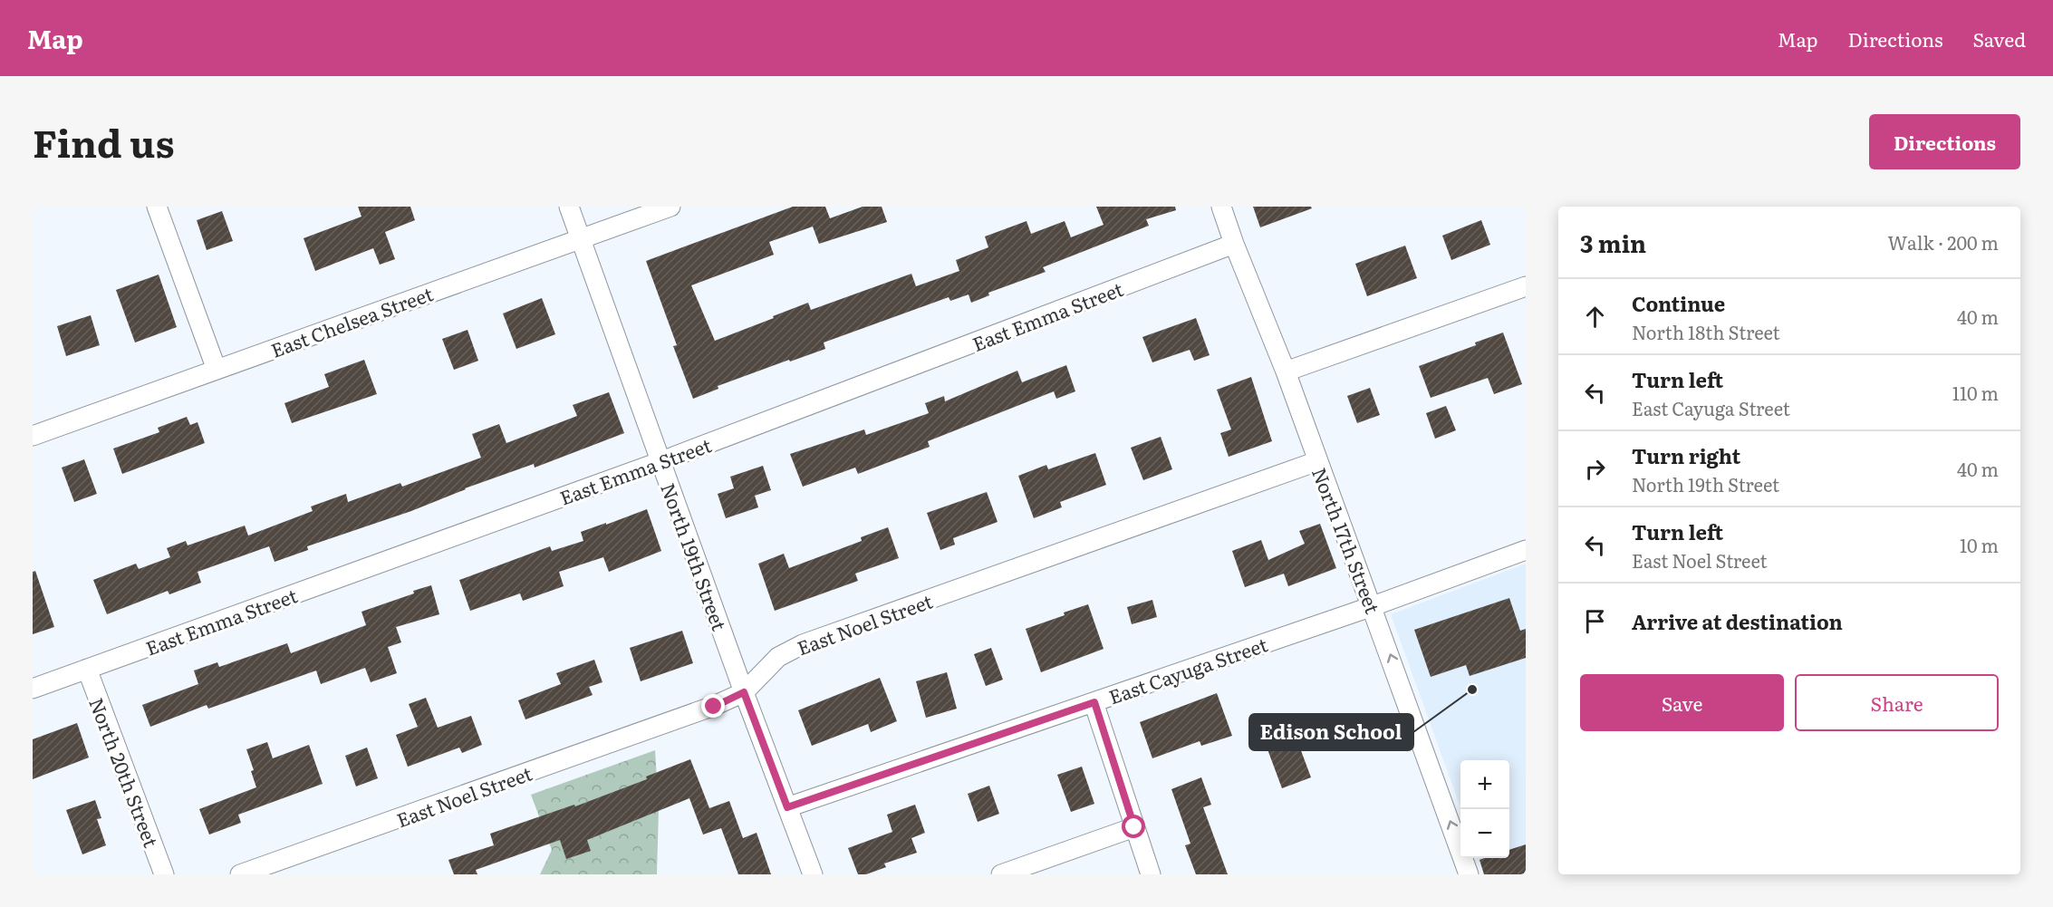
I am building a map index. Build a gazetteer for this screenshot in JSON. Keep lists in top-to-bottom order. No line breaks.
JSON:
{"streets":{"street":["East Emma Street","East Chelsea Street","North 17th Street","North 19th Street","East Noel Street","East Cayuga Street","North 20th Street"]},"crossings":[["East Emma Street","North 17th Street"],["East Emma Street","North 19th Street"],["East Emma Street","North 20th Street"],["East Chelsea Street","North 19th Street"],["North 17th Street","East Noel Street"],["North 17th Street","East Cayuga Street"],["North 19th Street","East Noel Street"],["North 19th Street","East Cayuga Street"]],"one_way":["North 17th Street"],"places":["Edison School"],"page":{"header":"Map","nav":["Map","Directions","Saved"],"title":"Find us","buttons":["Directions",["Save","Share"]],"heading":["3 min","Walk · 200 m"],"list":[["Continue","North 18th Street","40 m"],["Turn left","East Cayuga Street","110 m"],["Turn right","North 19th Street","40 m"],["Turn left","East Noel Street","10 m"],"Arrive at destination"],"map_buttons":["+","−"]}}
